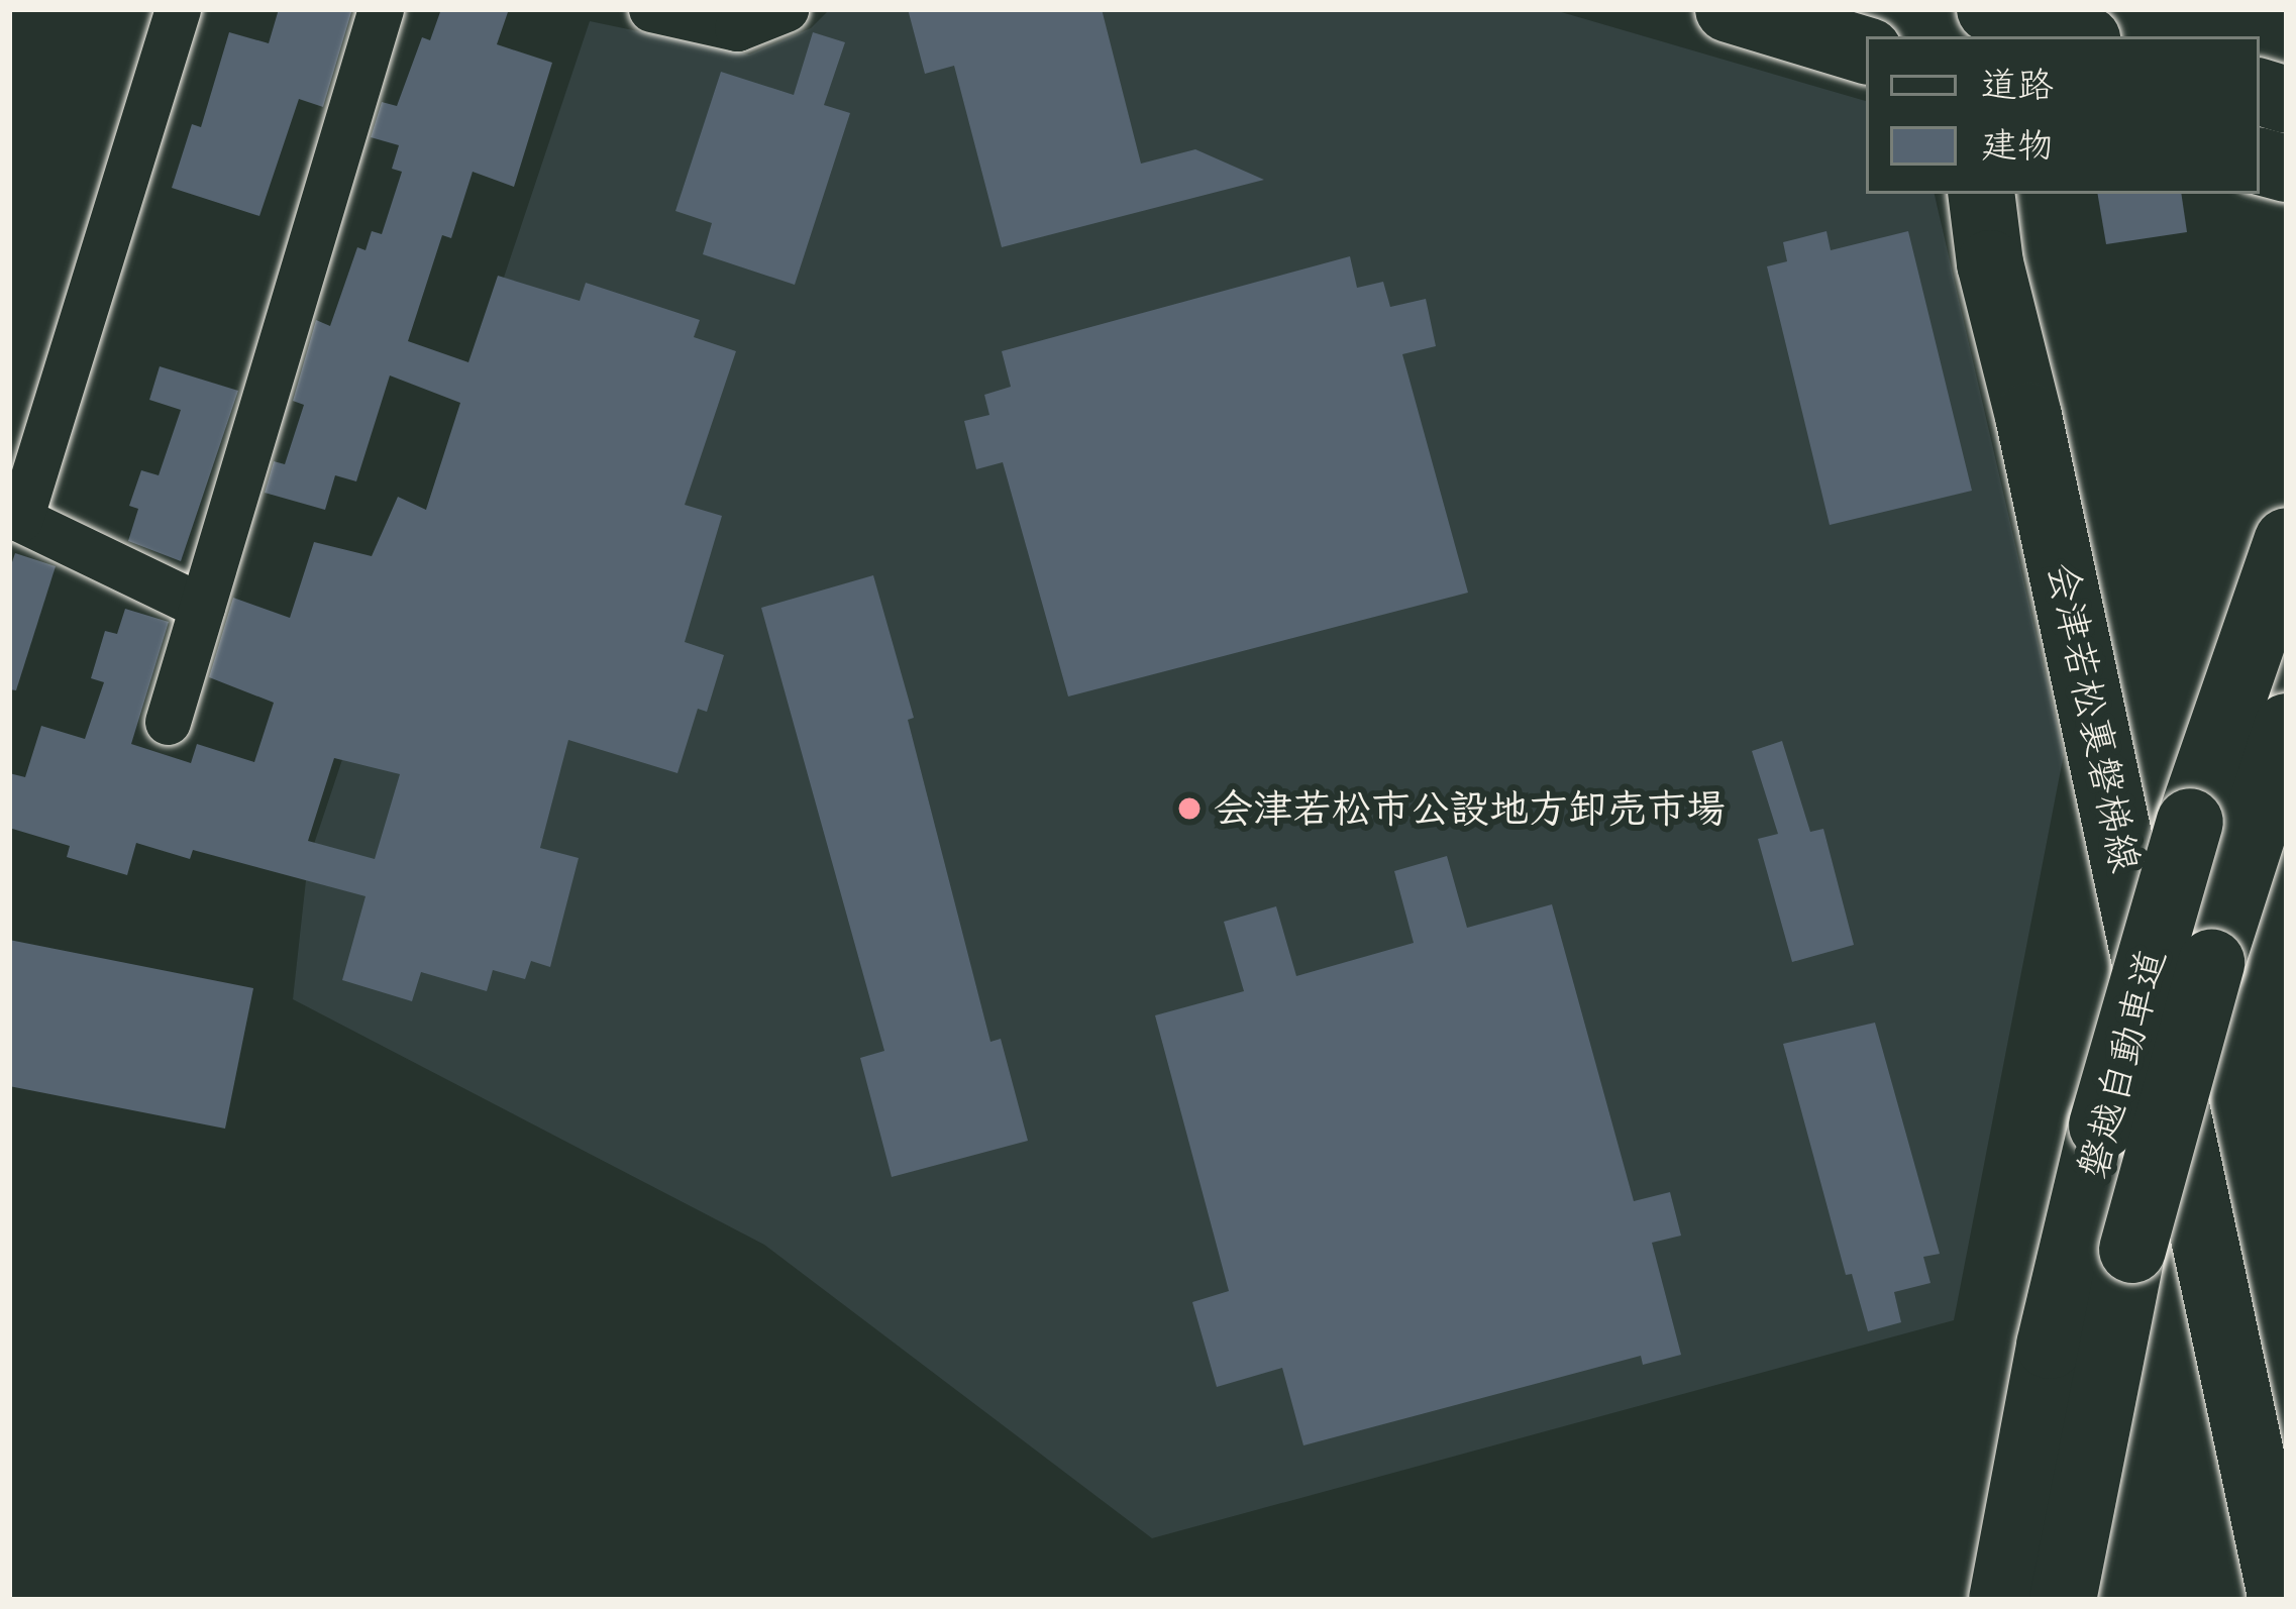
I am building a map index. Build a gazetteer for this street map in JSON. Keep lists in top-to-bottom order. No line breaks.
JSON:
{"streets":{"main road":["会津若松裏磐梯線","磐越自動車道"]},"places":["会津若松市公設地方卸売市場"],"legend":["道路","建物"]}
